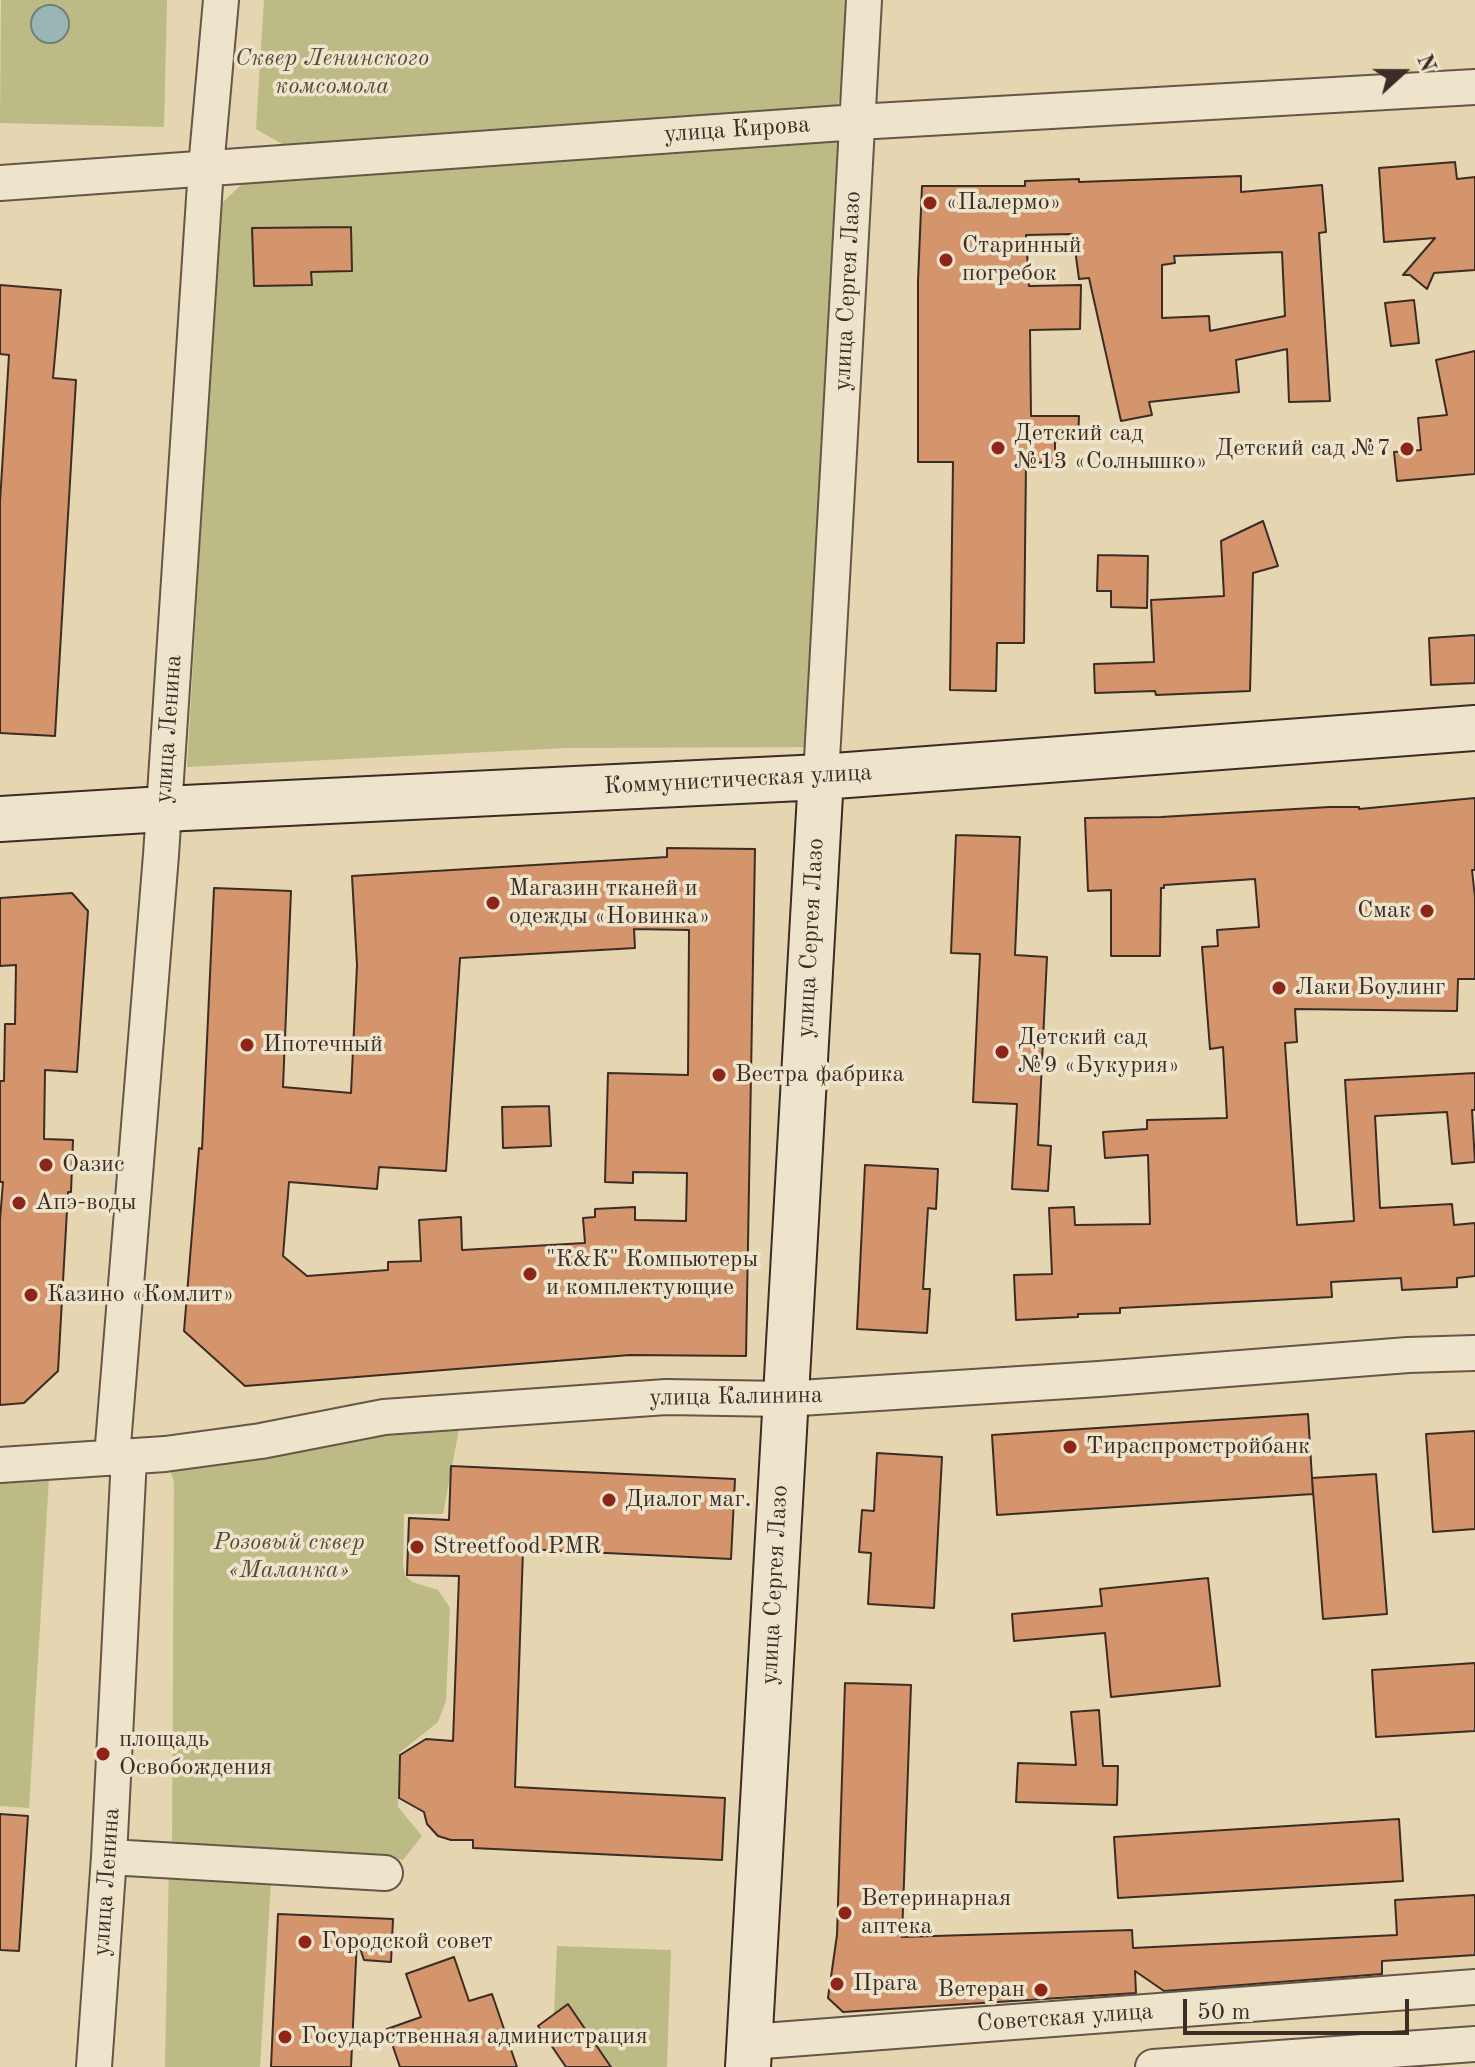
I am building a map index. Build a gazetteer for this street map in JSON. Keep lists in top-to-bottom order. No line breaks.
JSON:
{"streets":{"main road":["улица Сергея Лазо","Коммунистическая улица"],"street":["улица Кирова","улица Ленина","улица Калинина","Советская улица"]},"crossings":[["улица Кирова","улица Сергея Лазо"],["улица Кирова","улица Ленина"],["улица Сергея Лазо","Коммунистическая улица"],["улица Сергея Лазо","улица Калинина"],["улица Сергея Лазо","Советская улица"],["улица Ленина","Коммунистическая улица"],["улица Ленина","улица Калинина"]],"parks":["Сквер Ленинского комсомола","Розовый сквер «Маланка»"],"places":["«Палермо»","Старинный погребок","Детский сад №13 «Солнышко»","Детский сад №7","Магазин тканей и одежды «Новинка»","Смак","Лаки Боулинг","Ипотечный","Детский сад №9 «Букурия»","Вестра фабрика","Оазис","Апэ-воды","\"К&К\" Компьютеры и комплектующие","Казино «Комлит»","Тираспромстройбанк","Диалог маг.","Streetfood PMR","площадь Освобождения","Ветеринарная аптека","Городской совет","Прага","Ветеран","Государственная администрация"],"scale_bar":"50 m","north":"right"}
